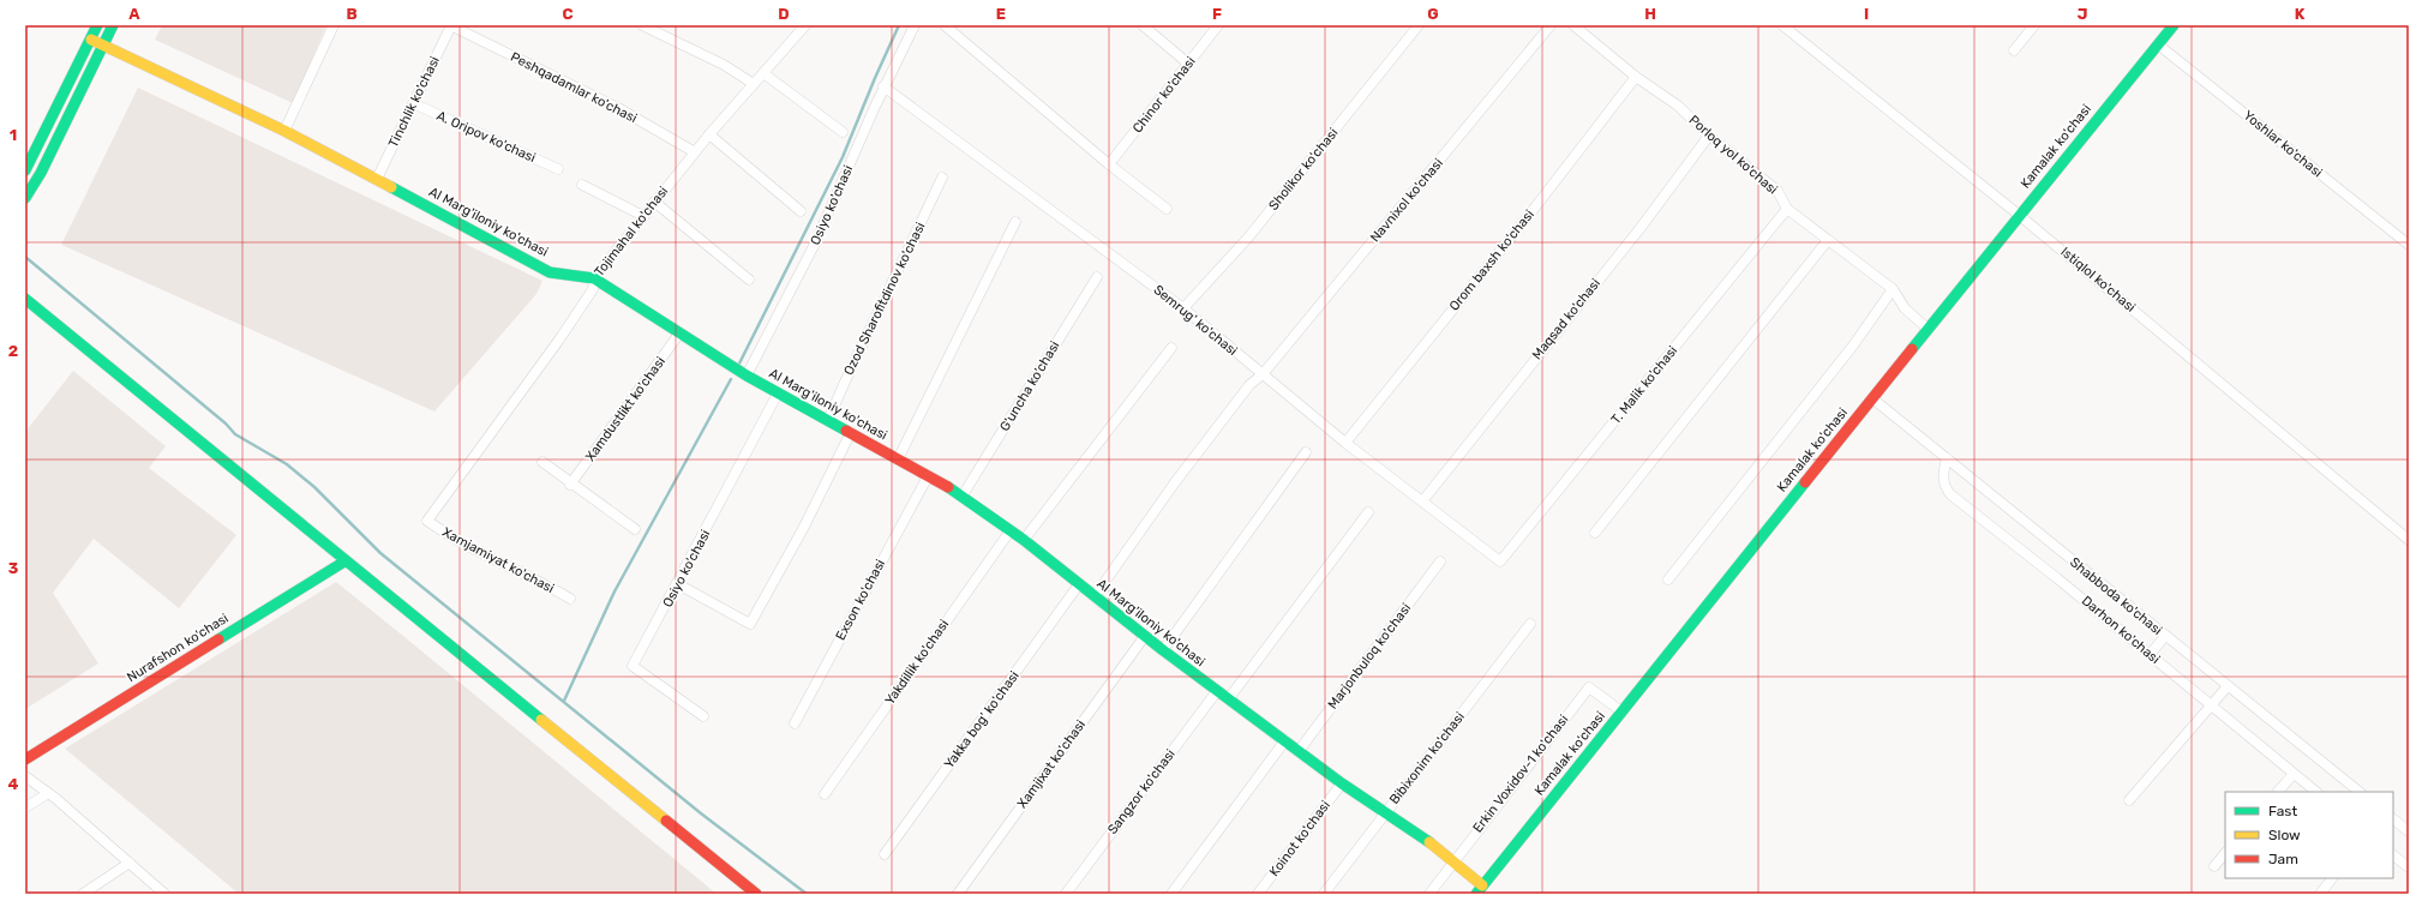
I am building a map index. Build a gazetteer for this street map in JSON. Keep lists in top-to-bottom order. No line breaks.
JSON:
{"streets":{"main road":["Kamalak ko'chasi","Al Marg'iloniy ko'chasi","Nurafshon ko'chasi"],"street":["Peshqadamlar ko'chasi","Chinor ko'chasi","Tinchlik ko'chasi","A. Oripov ko'chasi","Yoshlar ko'chasi","Porloq yol ko'chasi","Sholikor ko'chasi","Navnixol ko'chasi","Osiyo ko'chasi","Tojimahal ko'chasi","Orom baxsh ko'chasi","Istiqlol ko'chasi","Ozod Sharofitdinov ko'chasi","Maqsad ko'chasi","Semrug' ko'chasi","T. Malik ko'chasi","G'uncha ko'chasi","Xamdustlikt ko'chasi","Xamjamiyat ko'chasi","Shabboda ko'chasi","Exson ko'chasi","Darhon ko'chasi","Marjonbuloq ko'chasi","Yakdillik ko'chasi","Yakka bog' ko'chasi","Bibixonim ko'chasi","Xamjixat ko'chasi","Erkin Voxidov-1 ko'chasi","Sangzor ko'chasi","Koinot ko'chasi"]},"crossings":[["Peshqadamlar ko'chasi","Tinchlik ko'chasi"],["Peshqadamlar ko'chasi","Tojimahal ko'chasi"],["Tinchlik ko'chasi","A. Oripov ko'chasi"],["Tinchlik ko'chasi","Al Marg'iloniy ko'chasi"],["Yoshlar ko'chasi","Kamalak ko'chasi"],["Kamalak ko'chasi","Porloq yol ko'chasi"],["Kamalak ko'chasi","Al Marg'iloniy ko'chasi"],["Kamalak ko'chasi","Istiqlol ko'chasi"],["Kamalak ko'chasi","Shabboda ko'chasi"],["Kamalak ko'chasi","Erkin Voxidov-1 ko'chasi"],["Porloq yol ko'chasi","Orom baxsh ko'chasi"],["Porloq yol ko'chasi","Maqsad ko'chasi"],["Porloq yol ko'chasi","T. Malik ko'chasi"],["Sholikor ko'chasi","Semrug' ko'chasi"],["Navnixol ko'chasi","Semrug' ko'chasi"],["Osiyo ko'chasi","Al Marg'iloniy ko'chasi"],["Osiyo ko'chasi","Semrug' ko'chasi"],["Al Marg'iloniy ko'chasi","Tojimahal ko'chasi"],["Al Marg'iloniy ko'chasi","Ozod Sharofitdinov ko'chasi"],["Al Marg'iloniy ko'chasi","G'uncha ko'chasi"],["Al Marg'iloniy ko'chasi","Xamdustlikt ko'chasi"],["Al Marg'iloniy ko'chasi","Exson ko'chasi"],["Al Marg'iloniy ko'chasi","Marjonbuloq ko'chasi"],["Al Marg'iloniy ko'chasi","Yakdillik ko'chasi"],["Al Marg'iloniy ko'chasi","Yakka bog' ko'chasi"],["Al Marg'iloniy ko'chasi","Bibixonim ko'chasi"],["Al Marg'iloniy ko'chasi","Xamjixat ko'chasi"],["Al Marg'iloniy ko'chasi","Erkin Voxidov-1 ko'chasi"],["Al Marg'iloniy ko'chasi","Sangzor ko'chasi"],["Al Marg'iloniy ko'chasi","Koinot ko'chasi"],["Tojimahal ko'chasi","Xamjamiyat ko'chasi"],["Orom baxsh ko'chasi","Semrug' ko'chasi"],["Maqsad ko'chasi","Semrug' ko'chasi"],["Semrug' ko'chasi","T. Malik ko'chasi"],["Shabboda ko'chasi","Darhon ko'chasi"]],"legend":["Fast","Slow","Jam"],"grid":{"columns":["A","B","C","D","E","F","G","H","I","J","K"],"rows":["1","2","3","4"]}}
